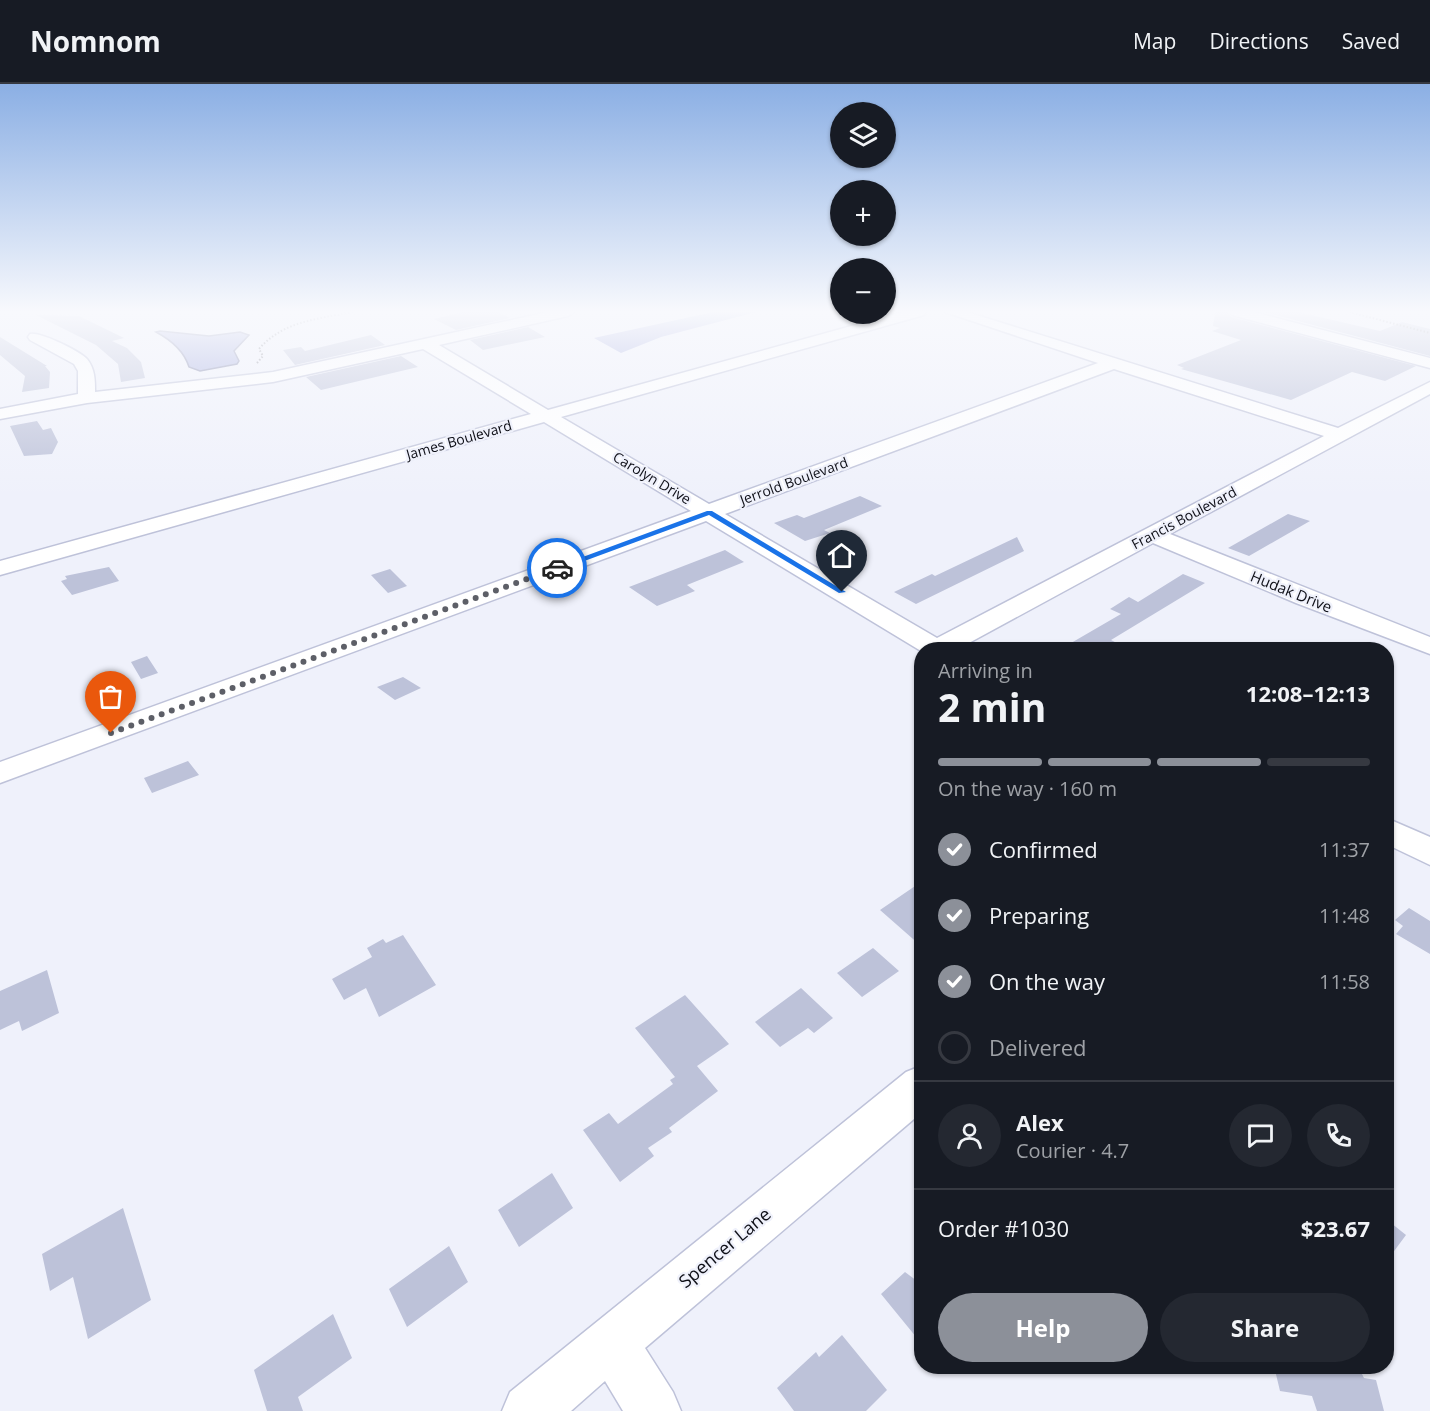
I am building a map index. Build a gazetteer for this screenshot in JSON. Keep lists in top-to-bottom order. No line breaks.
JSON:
{"streets":{"street":["James Boulevard","Carolyn Drive","Jerrold Boulevard","Francis Boulevard","Hudak Drive","Spencer Lane"]},"crossings":[["James Boulevard","Carolyn Drive"],["Carolyn Drive","Jerrold Boulevard"],["Francis Boulevard","Hudak Drive"]],"page":{"header":"Nomnom","nav":["Map","Directions","Saved"],"map_buttons":["+","−"],"heading":["2 min","Arriving in","12:08–12:13"],"panel":["Alex","Courier · 4.7","Order #1030","$23.67"],"bar":"On the way · 160 m","list":[["Confirmed","11:37"],["Preparing","11:48"],["On the way","11:58"],"Delivered"],"buttons":["Help","Share"]}}
